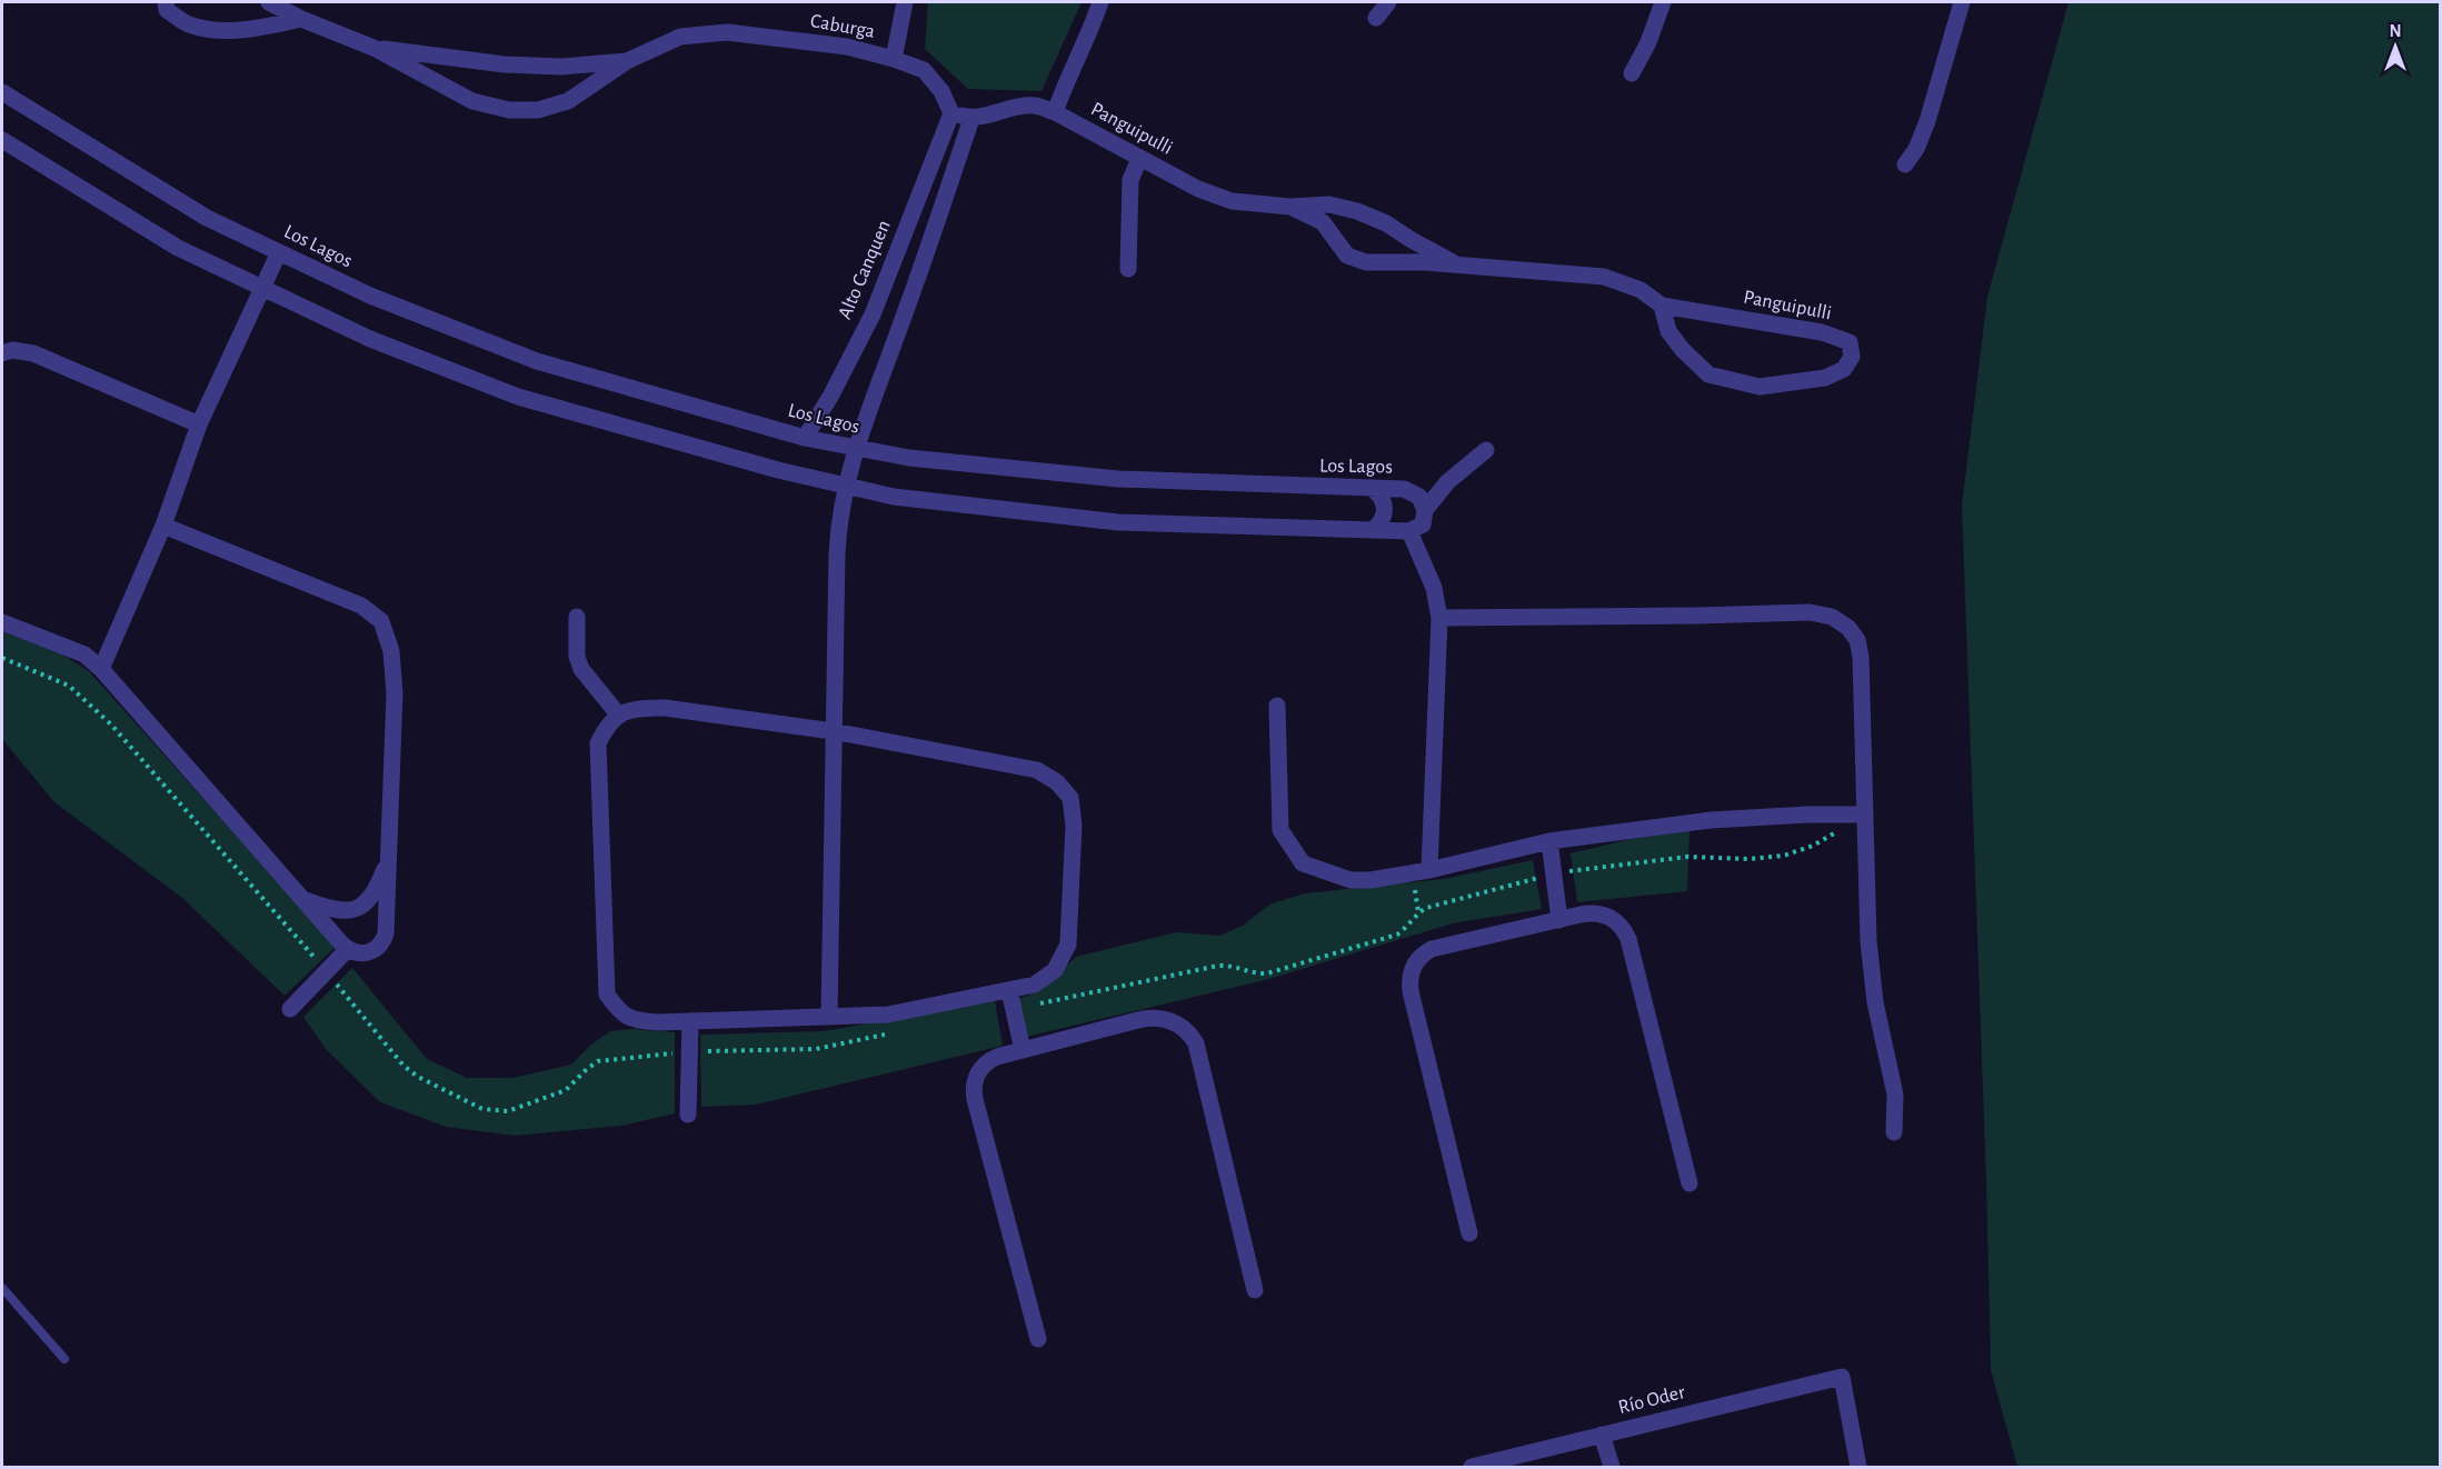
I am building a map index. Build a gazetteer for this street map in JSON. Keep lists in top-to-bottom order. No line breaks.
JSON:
{"streets":{"street":["Caburga","Panguipulli","Los Lagos","Alto Canquen","Río Oder"]},"crossings":[["Caburga","Panguipulli"],["Caburga","Alto Canquen"],["Panguipulli","Alto Canquen"],["Los Lagos","Alto Canquen"]],"north":"top"}
